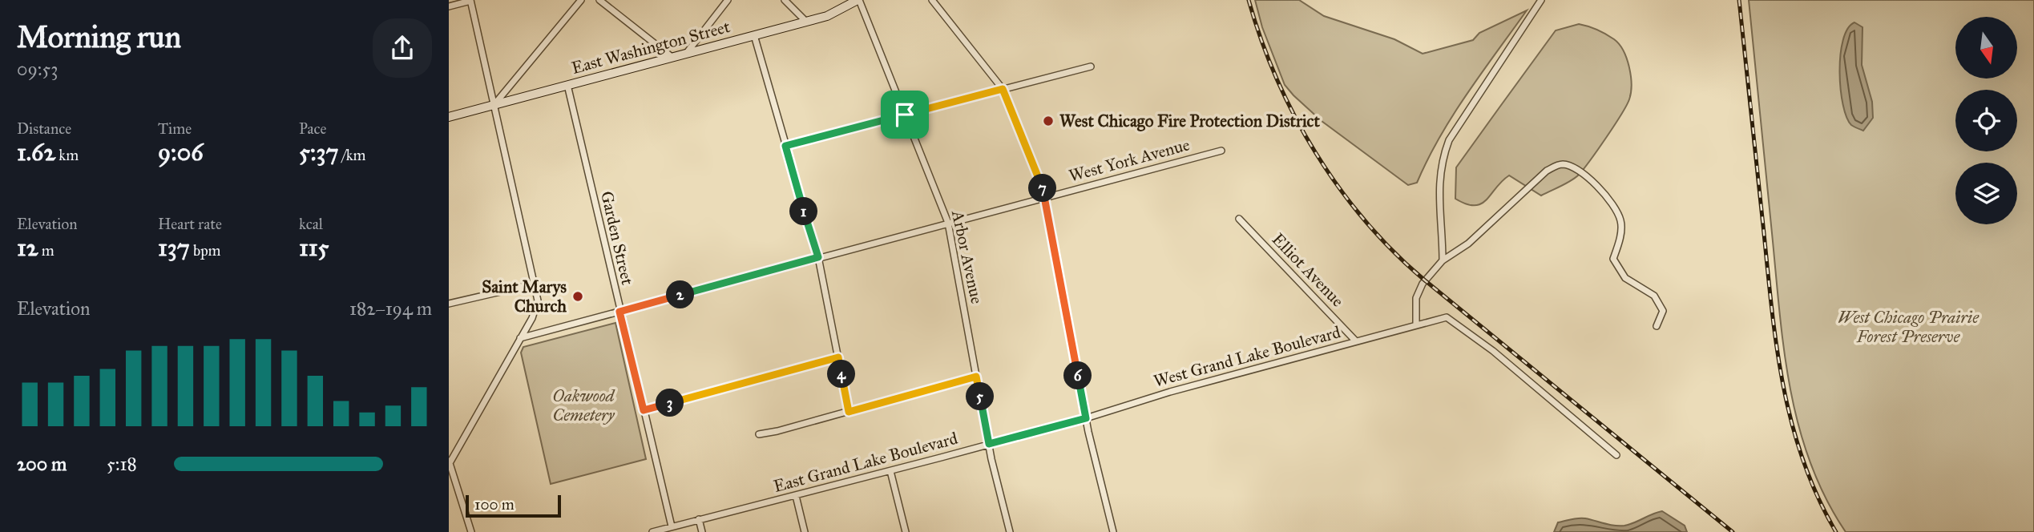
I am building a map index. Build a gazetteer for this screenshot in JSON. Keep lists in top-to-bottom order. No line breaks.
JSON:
{"streets":{"main road":["East Washington Street"],"street":["West York Avenue","Garden Street","Arbor Avenue","Elliot Avenue","West Grand Lake Boulevard","East Grand Lake Boulevard"]},"crossings":[["East Washington Street","Garden Street"],["East Washington Street","Arbor Avenue"],["West York Avenue","Garden Street"],["West York Avenue","Arbor Avenue"],["Garden Street","East Grand Lake Boulevard"],["Arbor Avenue","East Grand Lake Boulevard"],["Elliot Avenue","West Grand Lake Boulevard"],["West Grand Lake Boulevard","East Grand Lake Boulevard"]],"parks":["West Chicago Prairie Forest Preserve","Oakwood Cemetery"],"places":["West Chicago Fire Protection District","Saint Marys Church"],"scale_bar":"100 m","north":"bottom","page":{"heading":["Morning run","09:53"],"stats":[["Distance","1.62 km"],["Time","9:06"],["Pace","5:37 /km"],["Elevation","12 m"],["Heart rate","137 bpm"],["kcal","115"]],"pins":["7","1","2","4","6","5","3"],"chart":["Elevation","182–194 m"],"list":[{"name":"200 m","note":"5:18"}],"scale":"100 m"}}
